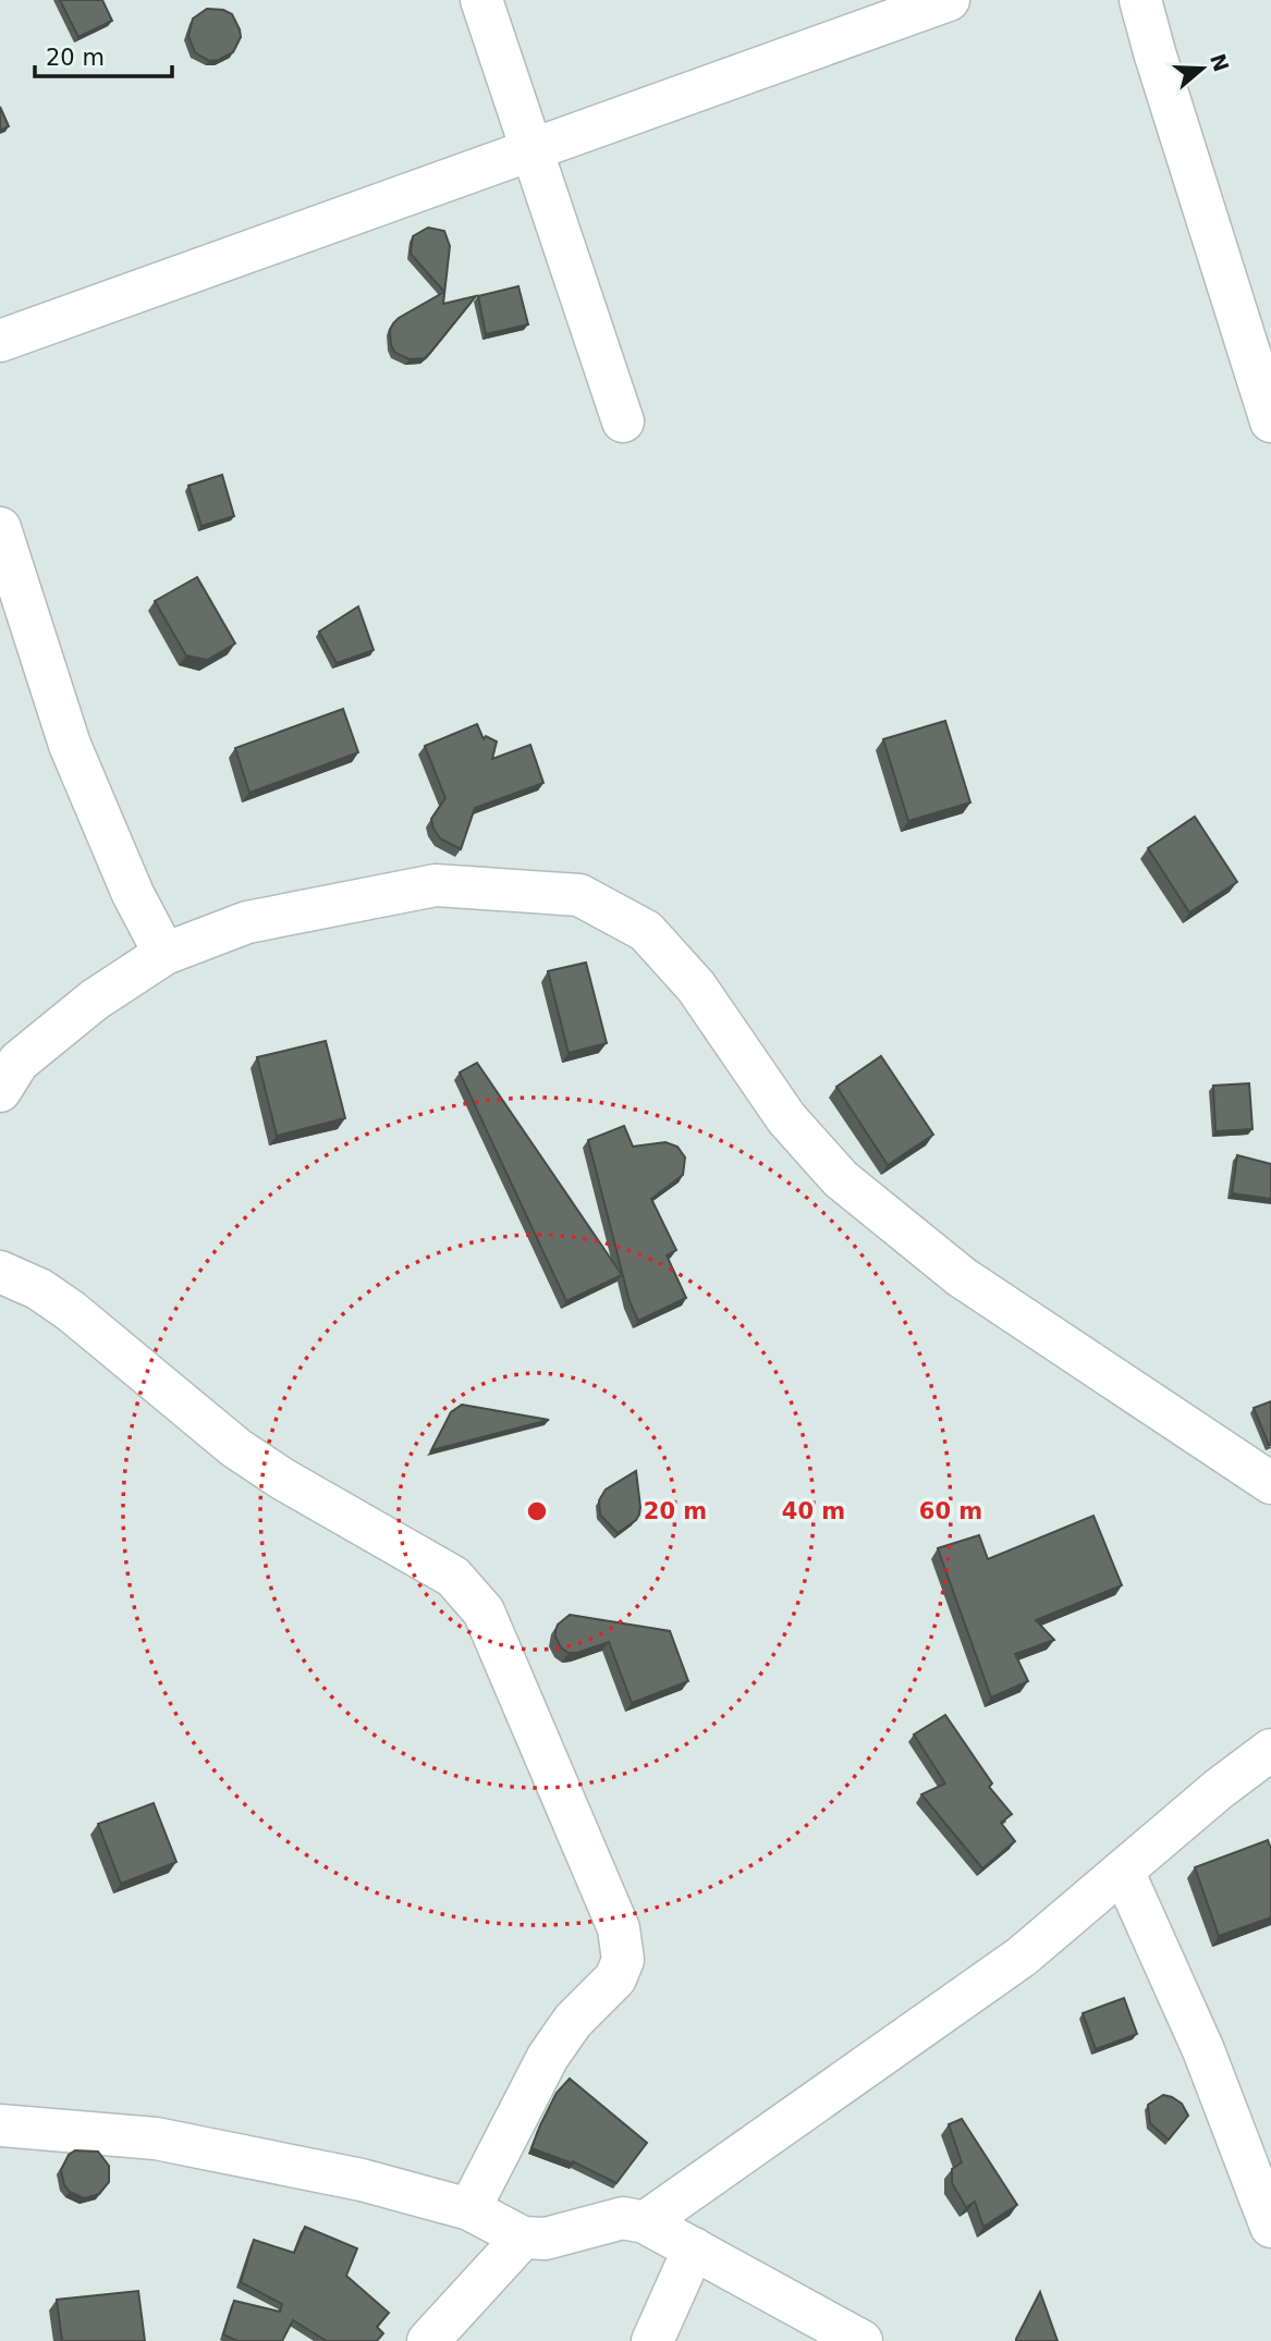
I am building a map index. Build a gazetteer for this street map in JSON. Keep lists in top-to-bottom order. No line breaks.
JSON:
{"scale_bar":"20 m","north":"right","rings":["20 m","40 m","60 m"]}
